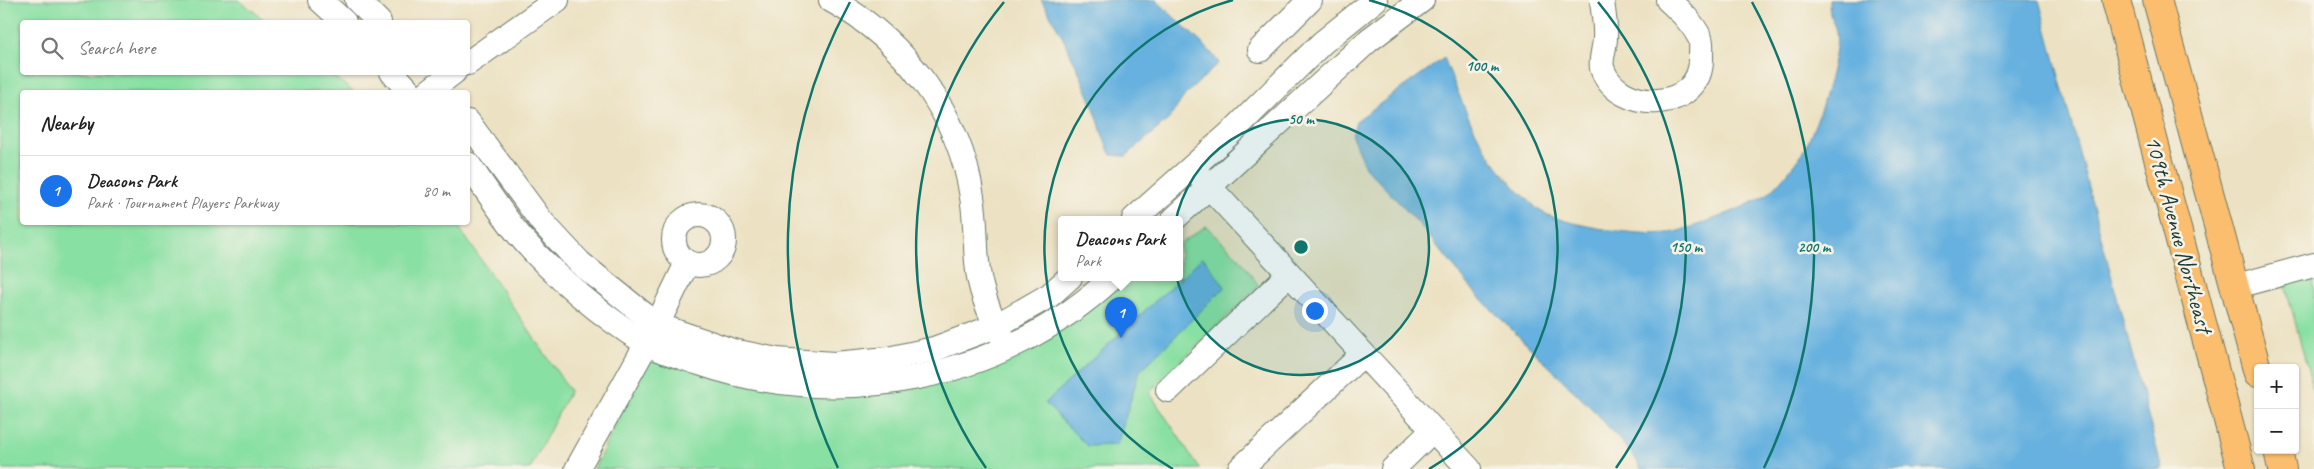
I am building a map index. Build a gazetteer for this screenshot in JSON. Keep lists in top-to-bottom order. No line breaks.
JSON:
{"streets":{"main road":["109th Avenue Northeast"]},"page":{"search":"Search here","heading":"Nearby","list":[{"mark":"1","name":"Deacons Park","note":"Park · Tournament Players Parkway","value":"80 m"}],"popup":["Deacons Park","Park"],"pins":"1","map_buttons":["+","−"]},"rings":["100 m","50 m","150 m","200 m"]}
